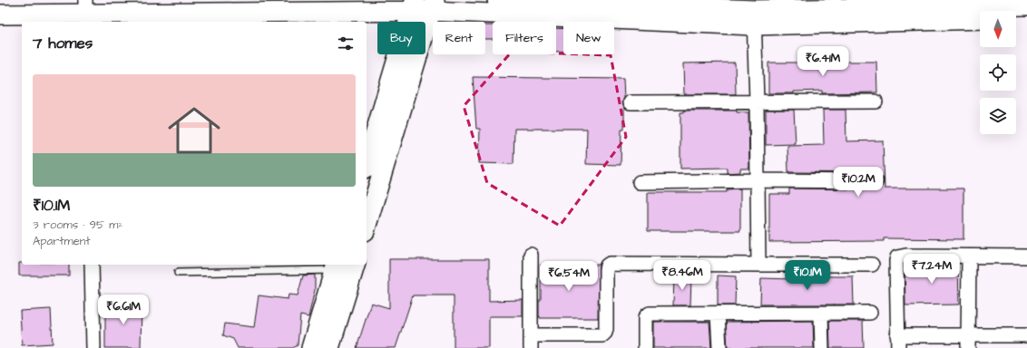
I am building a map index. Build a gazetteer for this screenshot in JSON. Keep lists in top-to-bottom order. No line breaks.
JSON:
{"north":"bottom","page":{"chip":["Buy","Rent","Filters","New"],"heading":"7 homes","price":["₹6.41M","₹10.2M","₹7.24M","₹8.46M","₹10.1M","₹6.54M","₹6.61M"],"list":[{"name":"₹10.1M","note":"3 rooms · 95 m² · Apartment"}]}}
